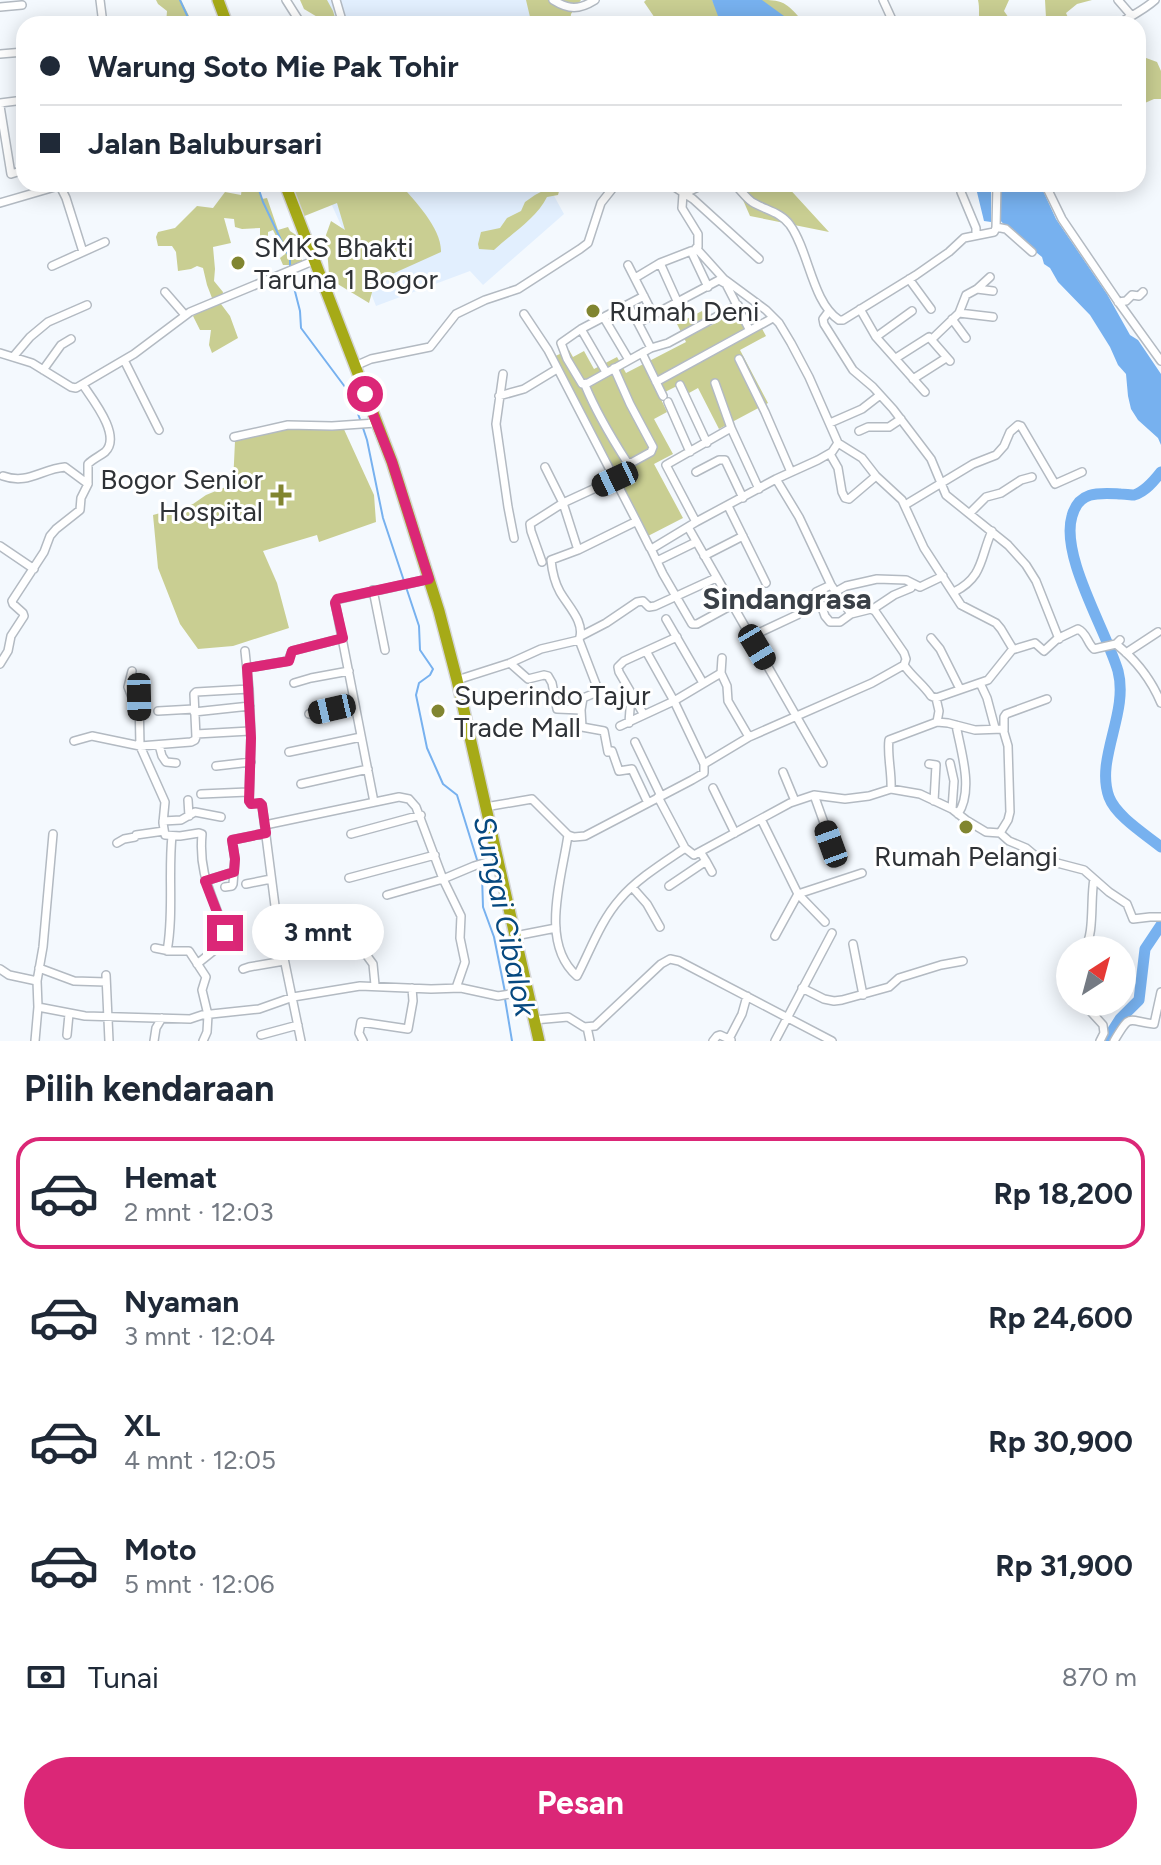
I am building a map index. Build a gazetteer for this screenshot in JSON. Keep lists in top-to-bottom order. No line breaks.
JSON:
{"districts":["Sindangrasa"],"water":["Sungai Cibalok"],"places":{"other":["SMKS Bhakti Taruna 1 Bogor","Rumah Deni","Superindo Tajur Trade Mall","Rumah Pelangi"],"health":["Bogor Senior Hospital"]},"north":"top right","page":{"banner":["Warung Soto Mie Pak Tohir","Jalan Balubursari"],"bubble":"3 mnt","heading":"Pilih kendaraan","list":[{"name":"Hemat","note":"2 mnt · 12:03","value":"Rp 18,200"},{"name":"Nyaman","note":"3 mnt · 12:04","value":"Rp 24,600"},{"name":"XL","note":"4 mnt · 12:05","value":"Rp 30,900"},{"name":"Moto","note":"5 mnt · 12:06","value":"Rp 31,900"}],"pay":["Tunai","870 m"],"buttons":"Pesan"}}
